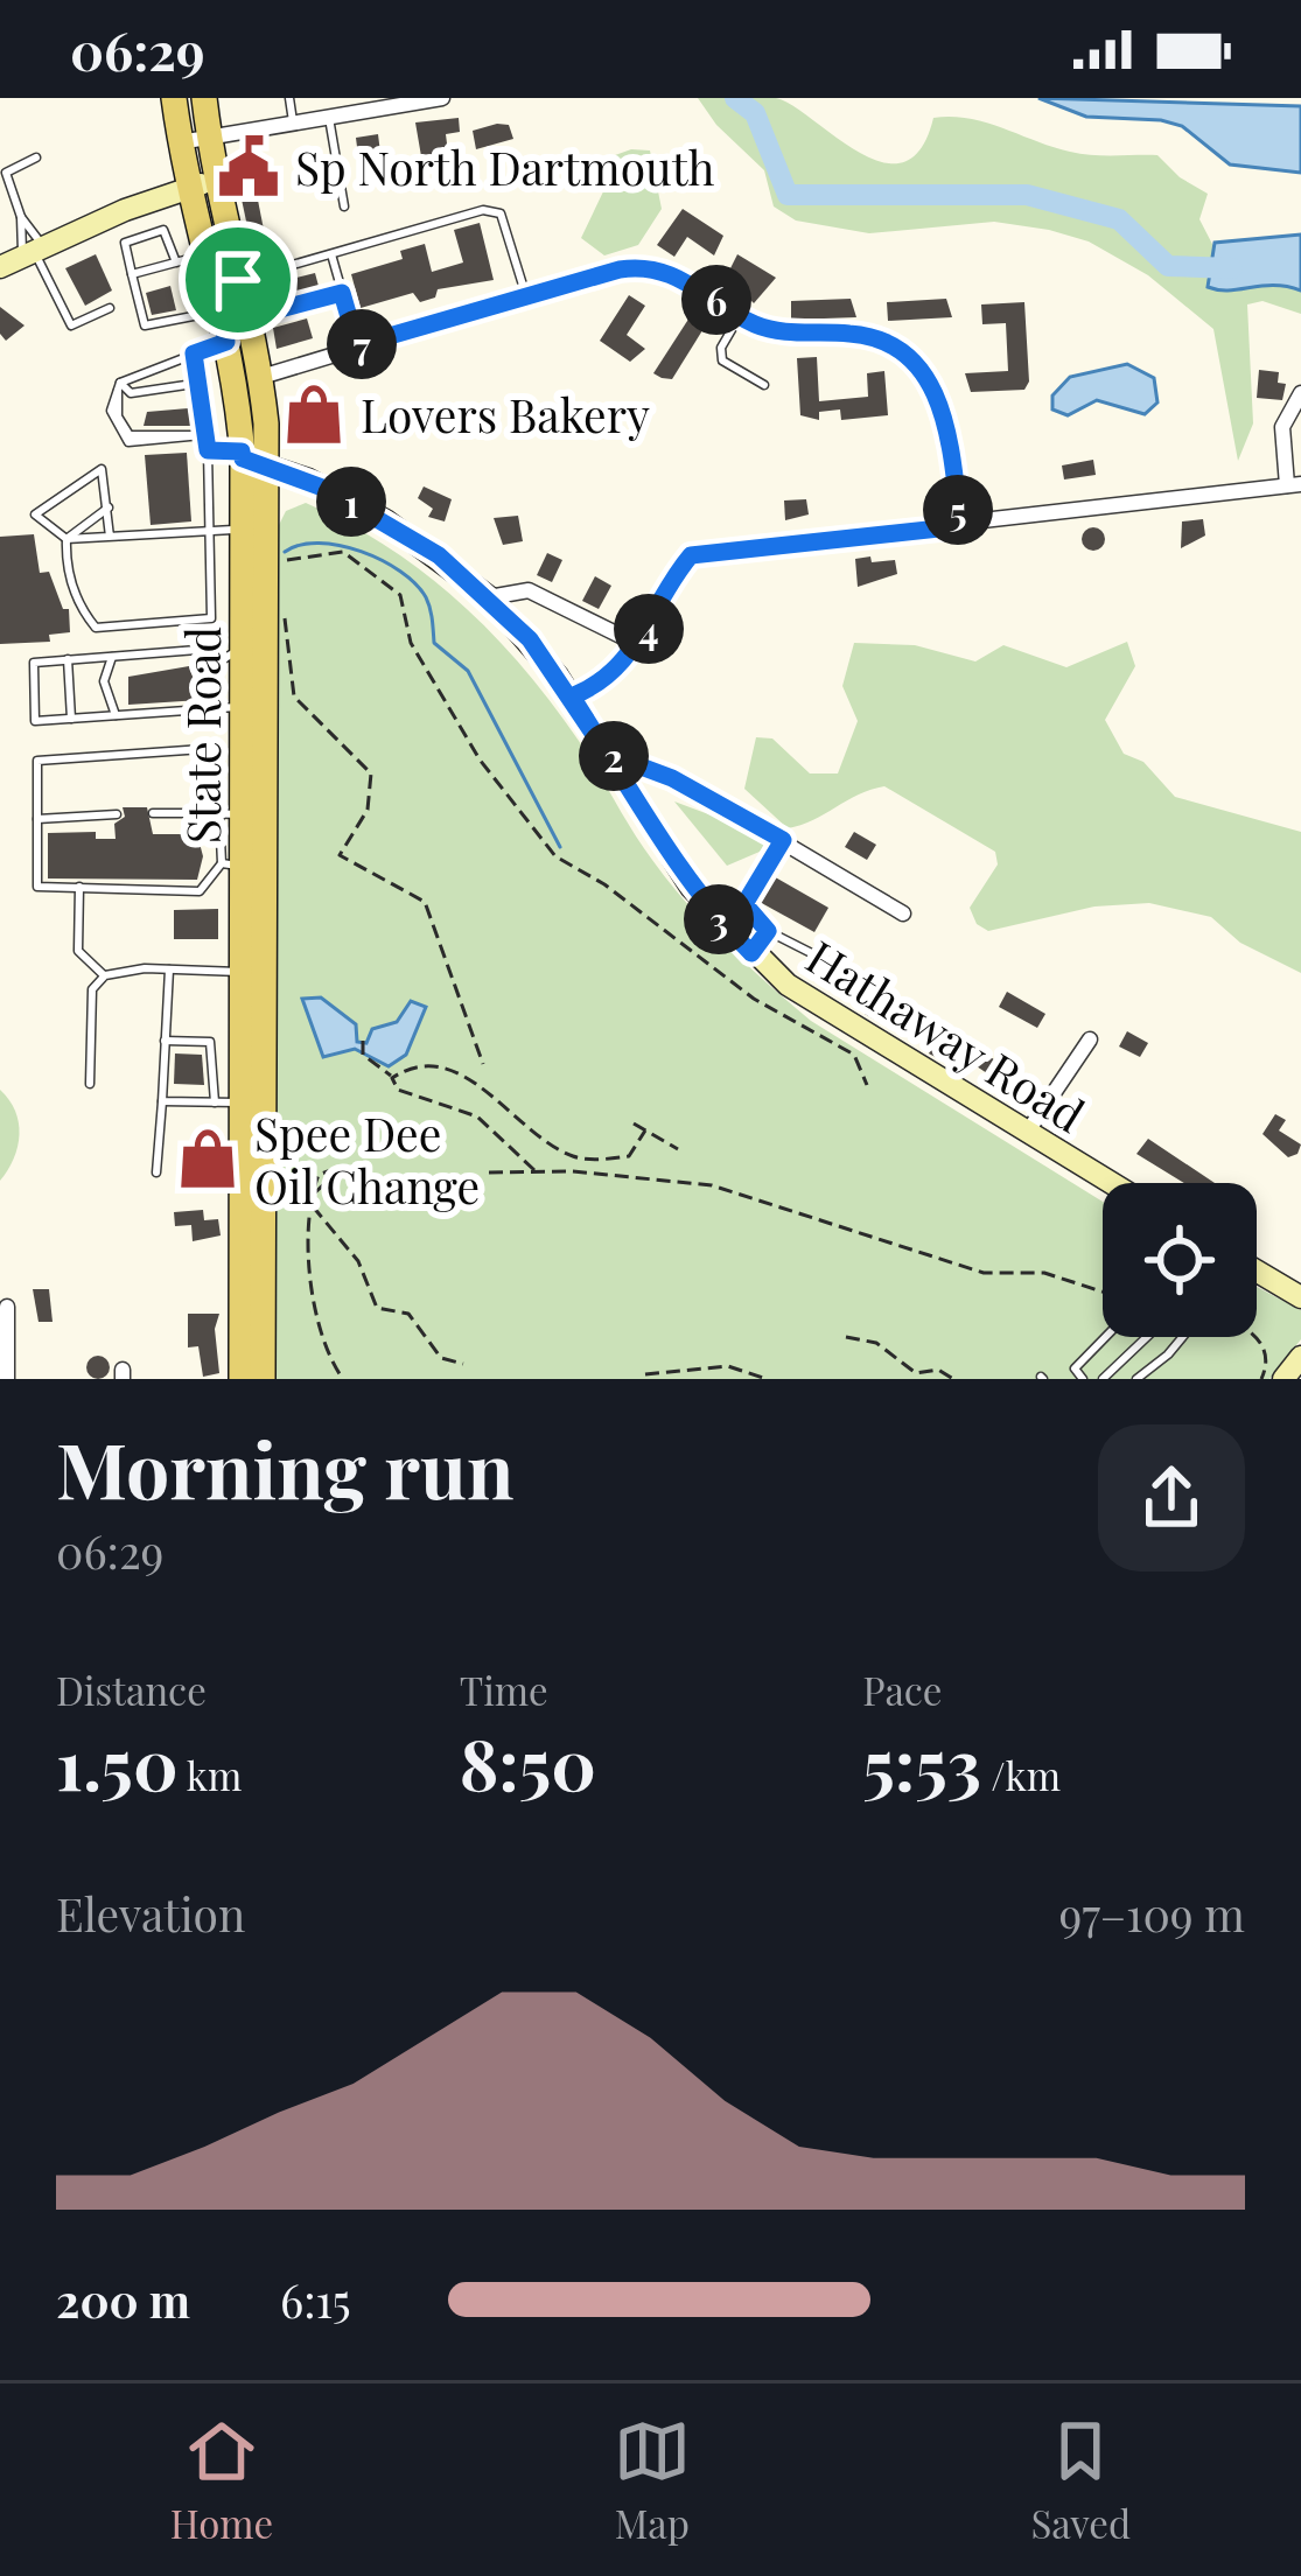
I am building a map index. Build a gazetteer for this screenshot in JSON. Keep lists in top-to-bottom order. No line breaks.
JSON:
{"streets":{"main road":["State Road","Hathaway Road"]},"crossings":[["State Road","Hathaway Road"]],"places":{"public building":["Sp North Dartmouth"],"shop":["Lovers Bakery","Spee Dee Oil Change"]},"page":{"status":"06:29","pins":["6","7","1","5","4","2","3"],"heading":["Morning run","06:29"],"stats":[["Distance","1.50 km"],["Time","8:50"],["Pace","5:53 /km"]],"chart":["Elevation","97–109 m"],"list":[{"name":"200 m","note":"6:15"}],"tabs":["Home","Map","Saved"]}}
